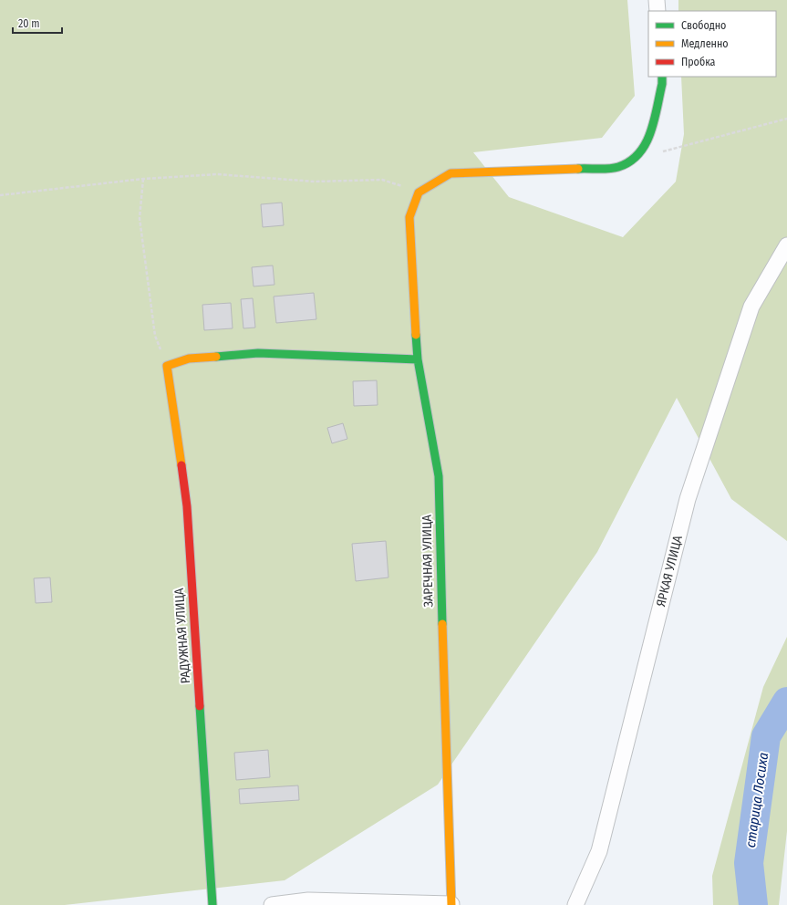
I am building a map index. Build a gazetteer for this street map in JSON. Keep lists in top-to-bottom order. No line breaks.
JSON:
{"streets":{"street":["ЗАРЕЧНАЯ УЛИЦА","ЯРКАЯ УЛИЦА","РАДУЖНАЯ УЛИЦА"]},"water":["старица Лосиха"],"legend":["Свободно","Медленно","Пробка"],"scale_bar":"20 m"}
